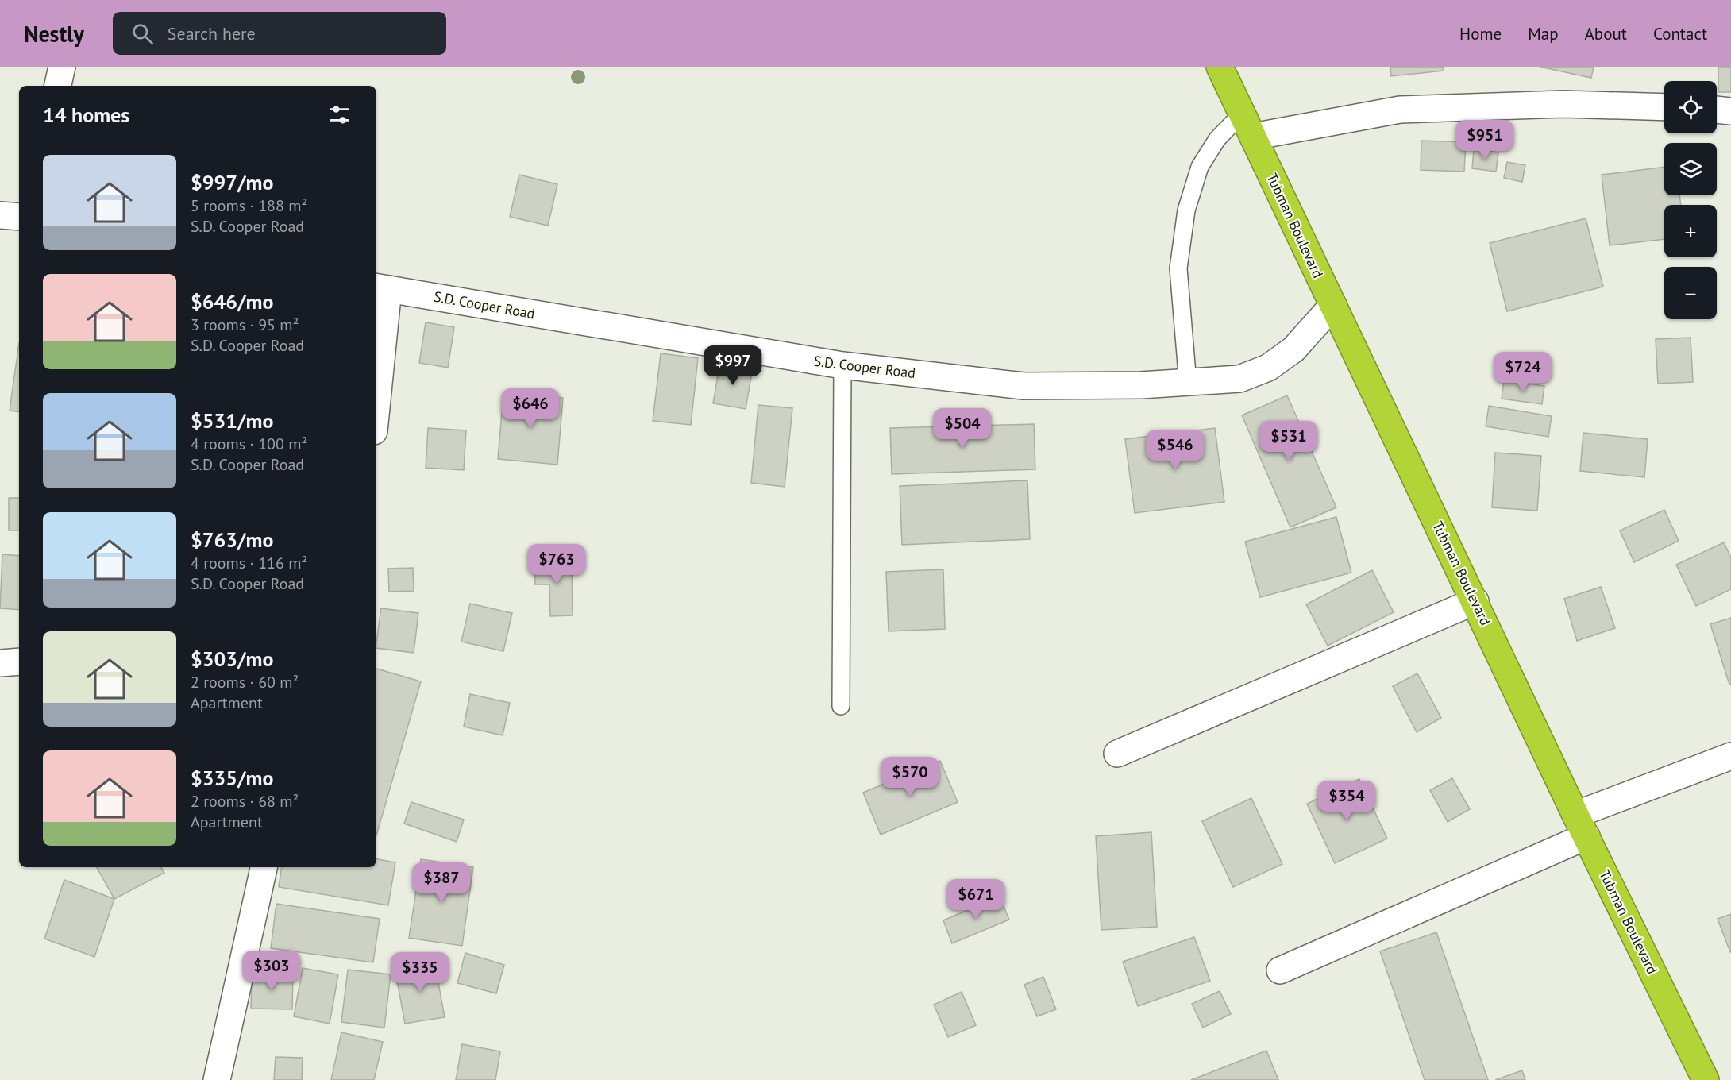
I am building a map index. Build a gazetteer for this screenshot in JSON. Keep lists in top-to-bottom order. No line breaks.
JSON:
{"streets":{"highway":["Tubman Boulevard"],"street":["S.D. Cooper Road"]},"crossings":[["Tubman Boulevard","S.D. Cooper Road"]],"page":{"header":"Nestly","search":"Search here","nav":["Home","Map","About","Contact"],"map_buttons":["+","−"],"heading":"14 homes","price":["$951","$997","$724","$646","$504","$531","$546","$763","$570","$354","$387","$671","$303","$335"],"list":[{"name":"$997/mo","note":"5 rooms · 188 m² · S.D. Cooper Road"},{"name":"$646/mo","note":"3 rooms · 95 m² · S.D. Cooper Road"},{"name":"$531/mo","note":"4 rooms · 100 m² · S.D. Cooper Road"},{"name":"$763/mo","note":"4 rooms · 116 m² · S.D. Cooper Road"},{"name":"$303/mo","note":"2 rooms · 60 m² · Apartment"},{"name":"$335/mo","note":"2 rooms · 68 m² · Apartment"}]}}
